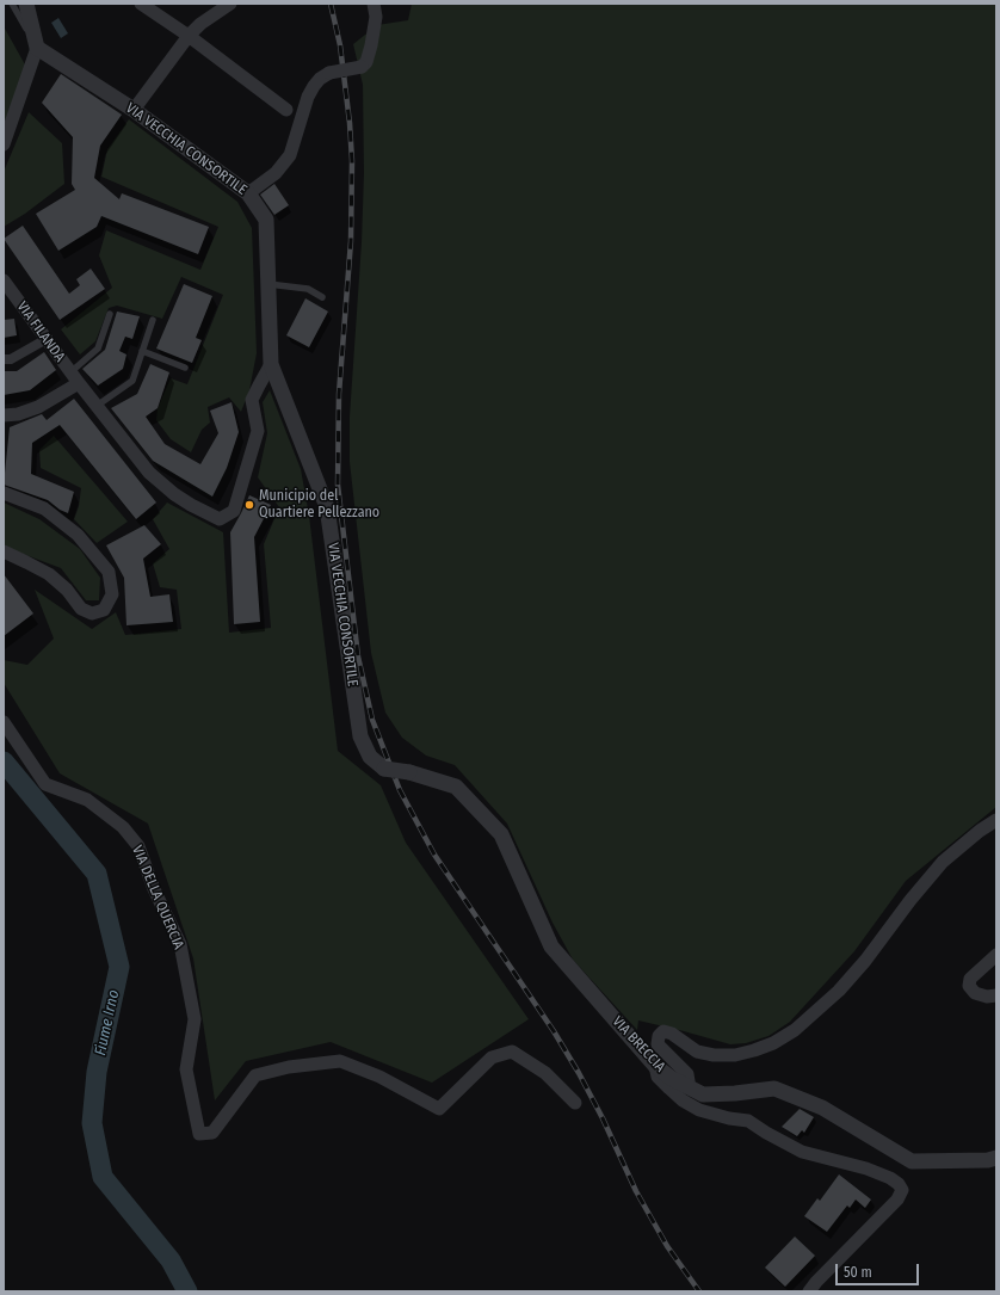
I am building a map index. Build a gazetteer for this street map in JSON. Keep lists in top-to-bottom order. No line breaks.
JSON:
{"streets":{"street":["VIA VECCHIA CONSORTILE","VIA FILANDA","VIA DELLA QUERCIA","VIA BRECCIA"]},"crossings":[["VIA VECCHIA CONSORTILE","VIA BRECCIA"]],"water":["Fiume Irno"],"places":["Municipio del Quartiere Pellezzano"],"scale_bar":"50 m"}
